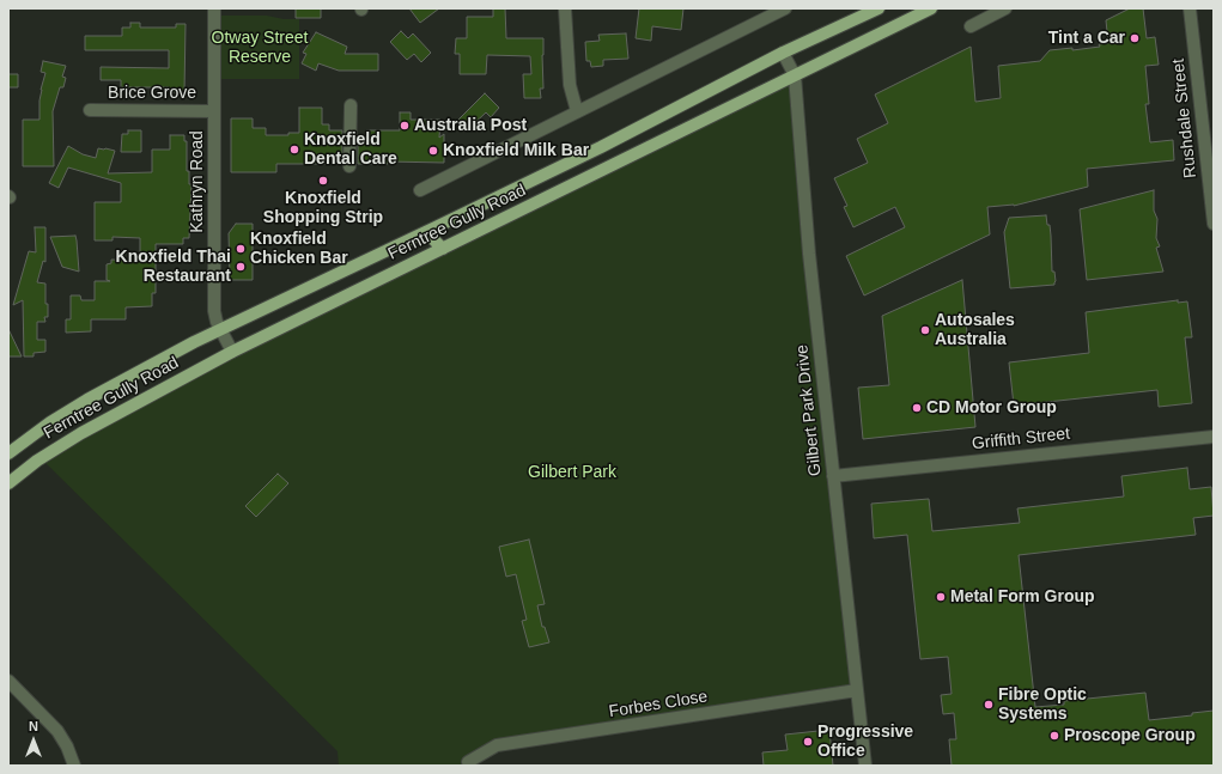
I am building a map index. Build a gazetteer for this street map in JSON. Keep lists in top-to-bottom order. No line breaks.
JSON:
{"streets":{"main road":["Ferntree Gully Road"],"street":["Brice Grove","Rushdale Street","Kathryn Road","Gilbert Park Drive","Griffith Street","Forbes Close"]},"crossings":[["Brice Grove","Kathryn Road"],["Kathryn Road","Ferntree Gully Road"],["Ferntree Gully Road","Gilbert Park Drive"],["Gilbert Park Drive","Griffith Street"],["Gilbert Park Drive","Forbes Close"]],"parks":["Otway Street Reserve","Gilbert Park"],"places":["Tint a Car","Australia Post","Knoxfield Dental Care","Knoxfield Milk Bar","Knoxfield Shopping Strip","Knoxfield Chicken Bar","Knoxfield Thai Restaurant","Autosales Australia","CD Motor Group","Metal Form Group","Fibre Optic Systems","Proscope Group","Progressive Office"],"north":"top"}
